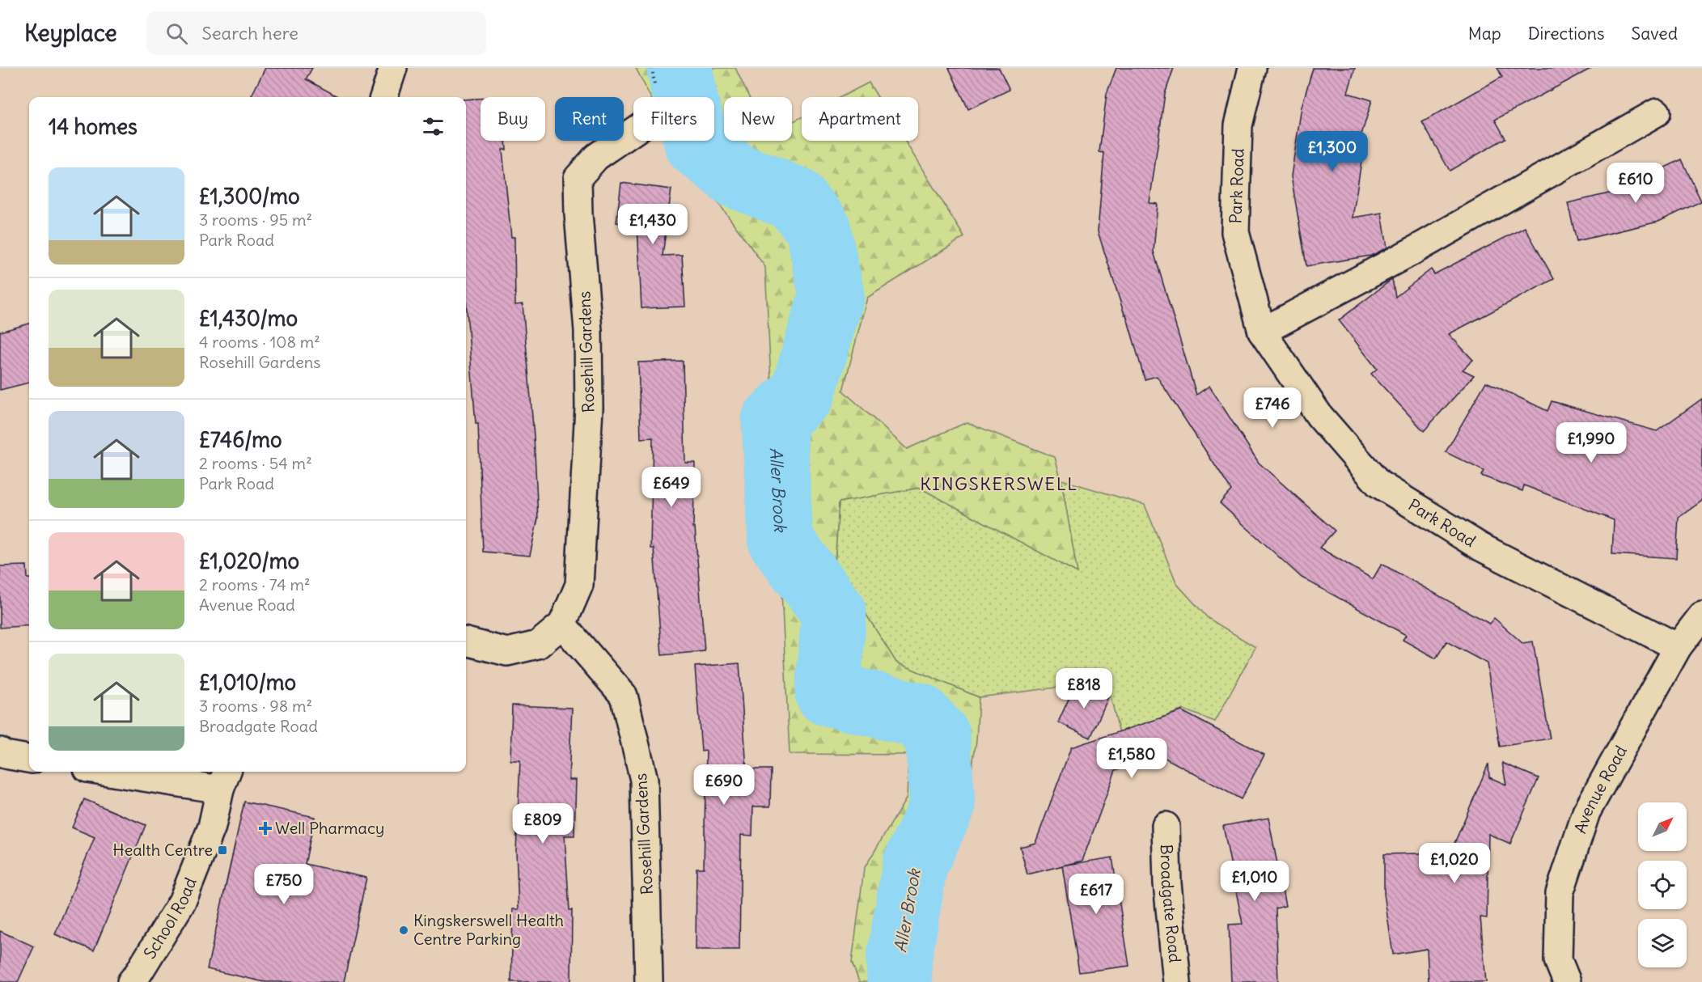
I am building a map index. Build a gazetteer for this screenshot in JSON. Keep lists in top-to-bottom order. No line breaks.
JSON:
{"streets":{"street":["Park Road","Rosehill Gardens","Avenue Road","Broadgate Road","School Road"]},"crossings":[["Park Road","Avenue Road"]],"districts":["KINGSKERSWELL"],"water":["Aller Brook"],"places":{"health":["Well Pharmacy"],"transit":["Health Centre"],"other":["Kingskerswell Health Centre Parking"]},"north":"top right","page":{"header":"Keyplace","search":"Search here","nav":["Map","Directions","Saved"],"chip":["Buy","Rent","Filters","New","Apartment"],"heading":"14 homes","price":["£1,300","£610","£1,430","£746","£1,990","£649","£818","£1,580","£690","£809","£1,020","£1,010","£750","£617"],"list":[{"name":"£1,300/mo","note":"3 rooms · 95 m² · Park Road"},{"name":"£1,430/mo","note":"4 rooms · 108 m² · Rosehill Gardens"},{"name":"£746/mo","note":"2 rooms · 54 m² · Park Road"},{"name":"£1,020/mo","note":"2 rooms · 74 m² · Avenue Road"},{"name":"£1,010/mo","note":"3 rooms · 98 m² · Broadgate Road"}]}}
